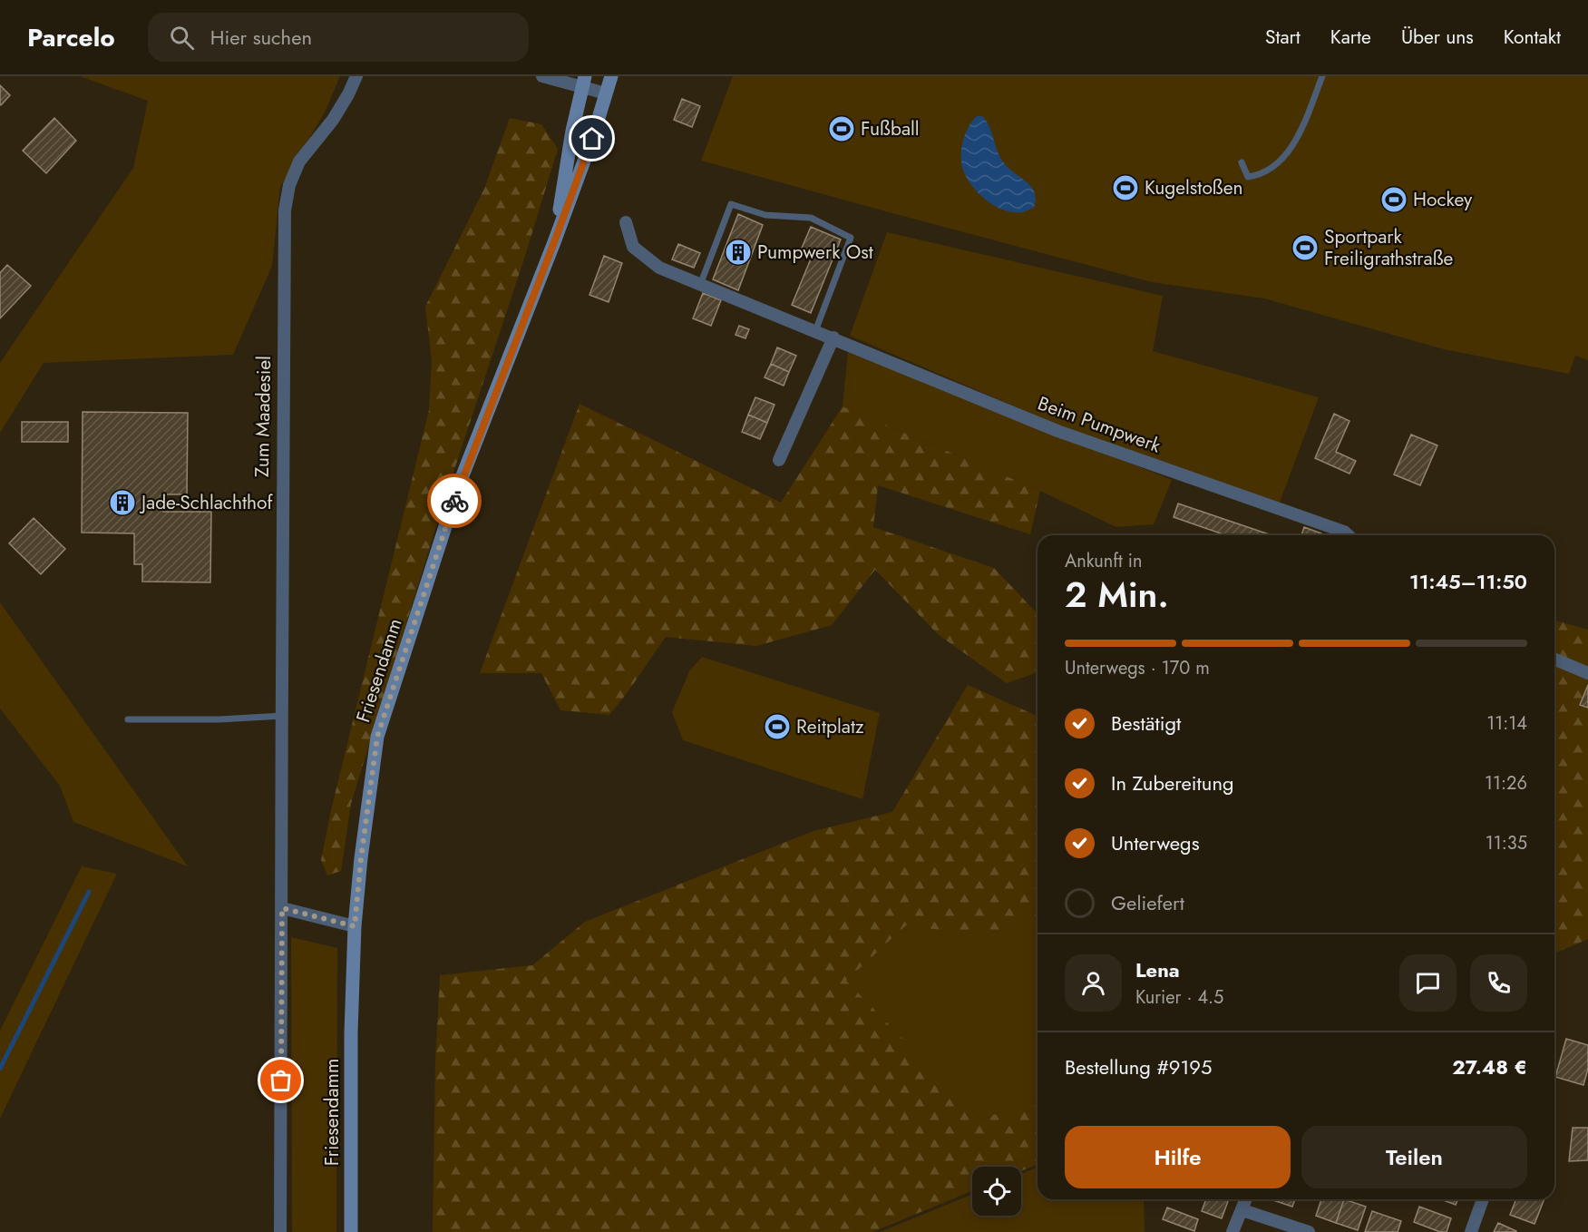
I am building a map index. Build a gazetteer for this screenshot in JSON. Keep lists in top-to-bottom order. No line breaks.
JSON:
{"streets":{"main road":["Friesendamm"],"street":["Zum Maadesiel","Beim Pumpwerk"]},"places":{"sports":["Fußball","Kugelstoßen","Hockey","Sportpark Freiligrathstraße","Reitplatz"],"building":["Pumpwerk Ost","Jade-Schlachthof"]},"page":{"header":"Parcelo","search":"Hier suchen","nav":["Start","Karte","Über uns","Kontakt"],"heading":["2 Min.","Ankunft in","11:45–11:50"],"panel":["Lena","Kurier · 4.5","Bestellung #9195","27.48 €"],"bar":"Unterwegs · 170 m","list":[["Bestätigt","11:14"],["In Zubereitung","11:26"],["Unterwegs","11:35"],"Geliefert"],"buttons":["Hilfe","Teilen"]}}
